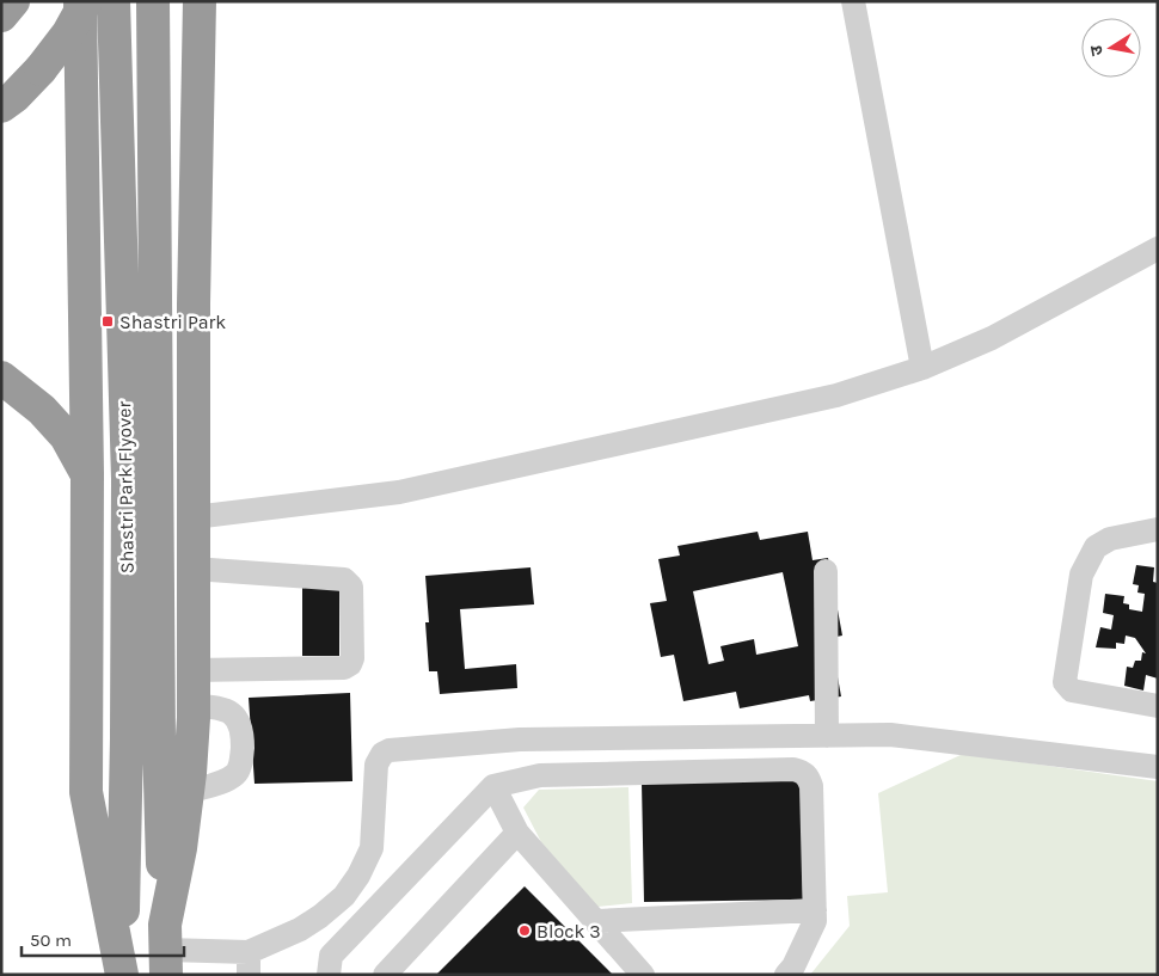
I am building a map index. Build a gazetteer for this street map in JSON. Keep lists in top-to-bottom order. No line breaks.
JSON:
{"streets":{"highway":["Shastri Park Flyover"]},"places":{"transit":["Shastri Park"],"other":["Block 3"]},"scale_bar":"50 m","north":"left"}
